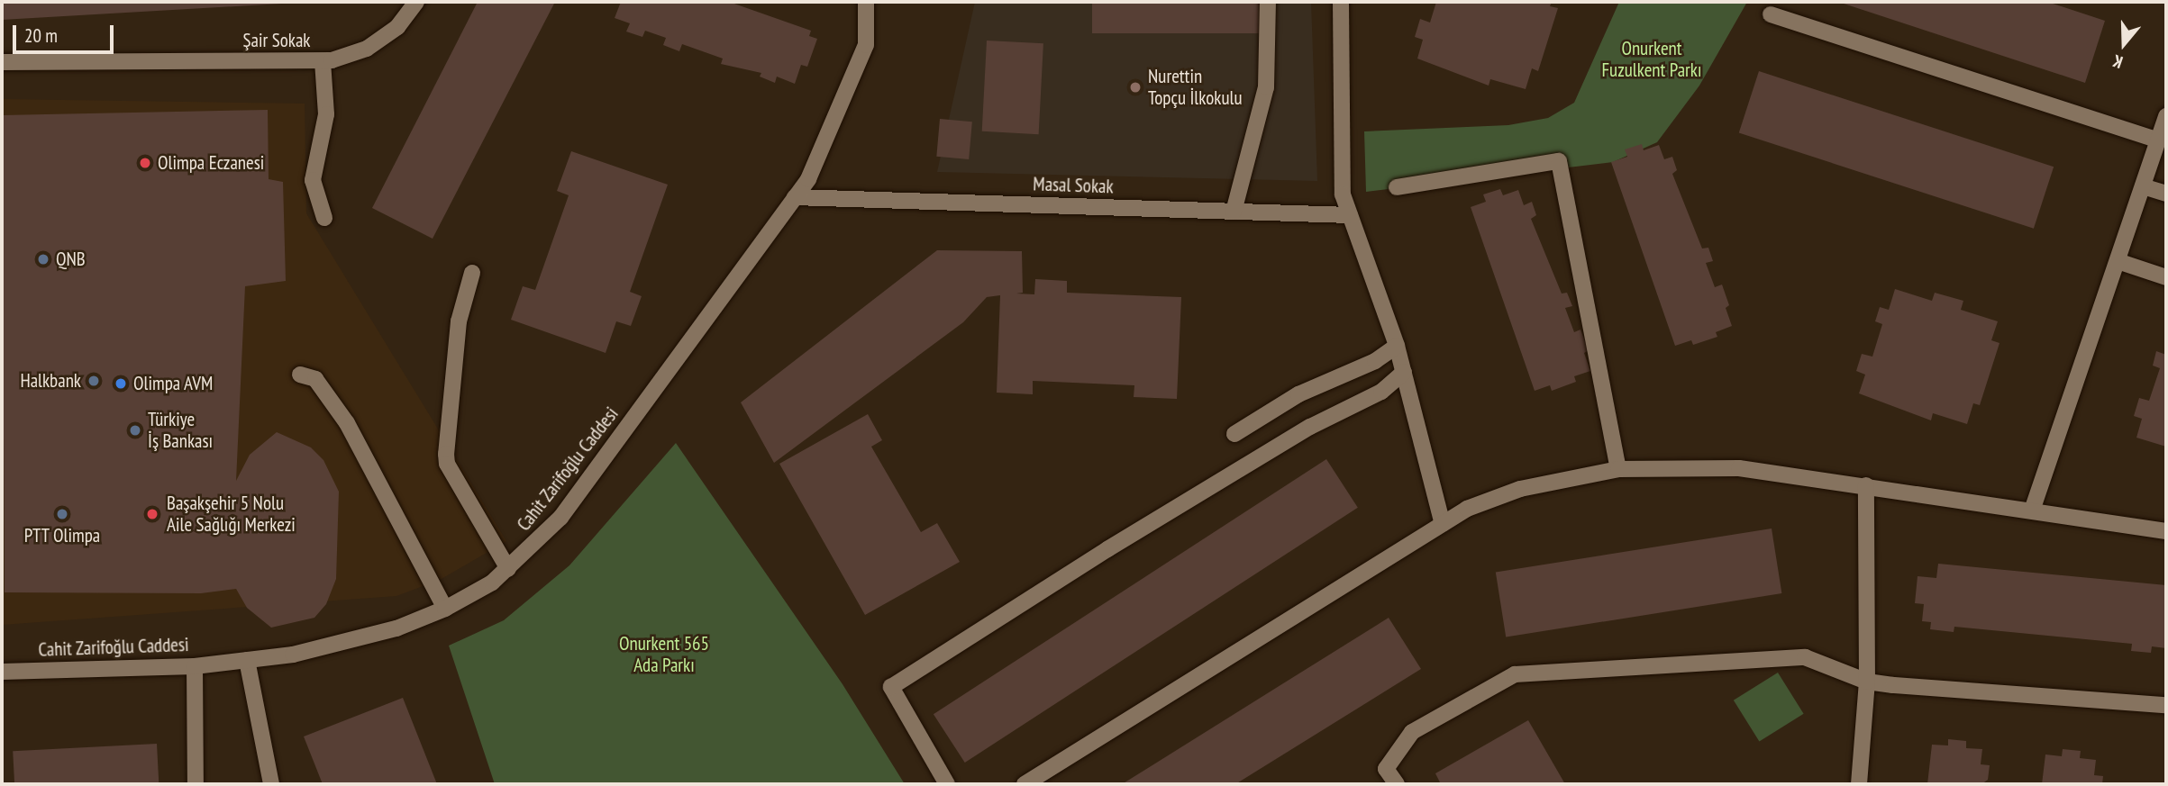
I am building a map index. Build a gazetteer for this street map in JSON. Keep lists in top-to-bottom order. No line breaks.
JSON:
{"streets":{"street":["Şair Sokak","Masal Sokak","Cahit Zarifoğlu Caddesi"]},"crossings":[["Masal Sokak","Cahit Zarifoğlu Caddesi"]],"parks":["Onurkent Fuzulkent Parkı","Onurkent 565 Ada Parkı"],"places":["Nurettin Topçu İlkokulu","Olimpa Eczanesi","QNB","Halkbank","Olimpa AVM","Türkiye İş Bankası","PTT Olimpa","Başakşehir 5 Nolu Aile Sağlığı Merkezi"],"scale_bar":"20 m","north":"bottom"}
